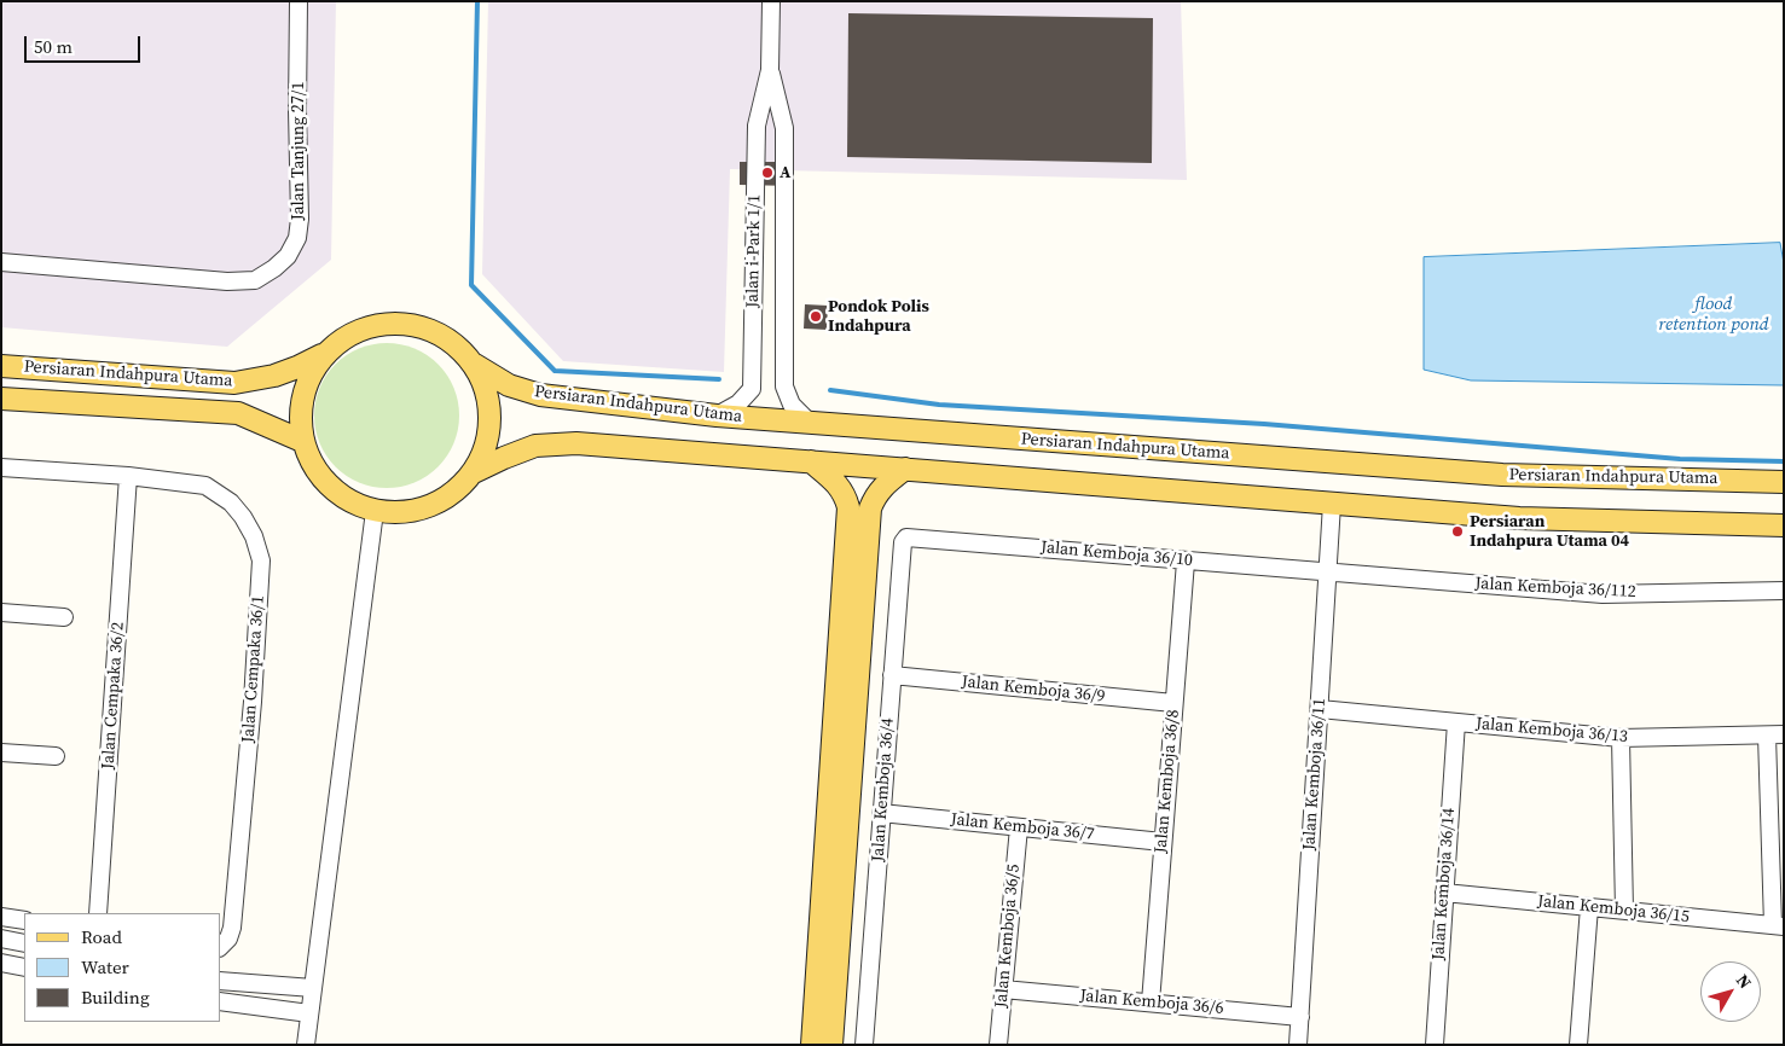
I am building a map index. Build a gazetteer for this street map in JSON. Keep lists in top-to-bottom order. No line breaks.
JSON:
{"streets":{"main road":["Persiaran Indahpura Utama"],"street":["Jalan Tanjung 27/1","Jalan i-Park 1/1","Jalan Kemboja 36/10","Jalan Kemboja 36/112","Jalan Cempaka 36/1","Jalan Kemboja 36/9","Jalan Cempaka 36/2","Jalan Kemboja 36/13","Jalan Kemboja 36/11","Jalan Kemboja 36/8","Jalan Kemboja 36/4","Jalan Kemboja 36/7","Jalan Kemboja 36/14","Jalan Kemboja 36/15","Jalan Kemboja 36/5","Jalan Kemboja 36/6"]},"crossings":[["Jalan i-Park 1/1","Persiaran Indahpura Utama"],["Jalan Kemboja 36/10","Jalan Kemboja 36/112"],["Jalan Kemboja 36/10","Jalan Kemboja 36/11"],["Jalan Kemboja 36/10","Jalan Kemboja 36/8"],["Jalan Kemboja 36/10","Jalan Kemboja 36/4"],["Jalan Kemboja 36/112","Jalan Kemboja 36/11"],["Jalan Cempaka 36/1","Jalan Cempaka 36/2"],["Jalan Kemboja 36/9","Jalan Kemboja 36/8"],["Jalan Kemboja 36/9","Jalan Kemboja 36/4"],["Jalan Kemboja 36/13","Jalan Kemboja 36/11"],["Jalan Kemboja 36/13","Jalan Kemboja 36/14"],["Jalan Kemboja 36/11","Jalan Kemboja 36/6"],["Jalan Kemboja 36/8","Jalan Kemboja 36/7"],["Jalan Kemboja 36/8","Jalan Kemboja 36/6"],["Jalan Kemboja 36/4","Jalan Kemboja 36/7"],["Jalan Kemboja 36/7","Jalan Kemboja 36/5"],["Jalan Kemboja 36/14","Jalan Kemboja 36/15"],["Jalan Kemboja 36/5","Jalan Kemboja 36/6"]],"water":["flood retention pond"],"places":["A","Pondok Polis Indahpura","Persiaran Indahpura Utama 04"],"legend":["Road","Water","Building"],"scale_bar":"50 m","north":"top right"}
